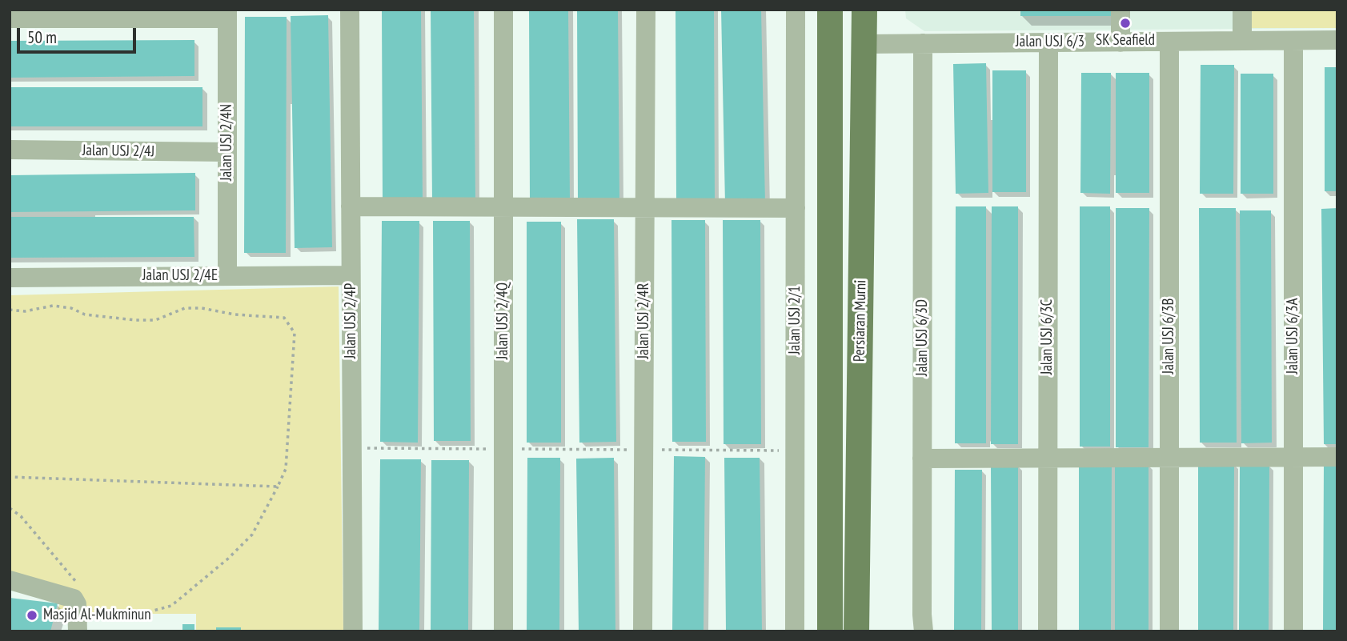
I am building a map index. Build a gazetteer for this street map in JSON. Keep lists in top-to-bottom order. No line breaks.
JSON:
{"streets":{"main road":["Persiaran Murni"],"street":["Jalan USJ 6/3","Jalan USJ 2/4N","Jalan USJ 2/4J","Jalan USJ 2/4E","Jalan USJ 2/1","Jalan USJ 2/4P","Jalan USJ 2/4Q","Jalan USJ 2/4R","Jalan USJ 6/3B","Jalan USJ 6/3A","Jalan USJ 6/3C","Jalan USJ 6/3D"]},"crossings":[["Jalan USJ 6/3","Persiaran Murni"],["Jalan USJ 6/3","Jalan USJ 6/3B"],["Jalan USJ 6/3","Jalan USJ 6/3A"],["Jalan USJ 6/3","Jalan USJ 6/3C"],["Jalan USJ 6/3","Jalan USJ 6/3D"],["Jalan USJ 2/4N","Jalan USJ 2/4J"],["Jalan USJ 2/4N","Jalan USJ 2/4E"],["Jalan USJ 2/4E","Jalan USJ 2/4P"]],"places":["SK Seafield","Masjid Al-Mukminun"],"scale_bar":"50 m"}
